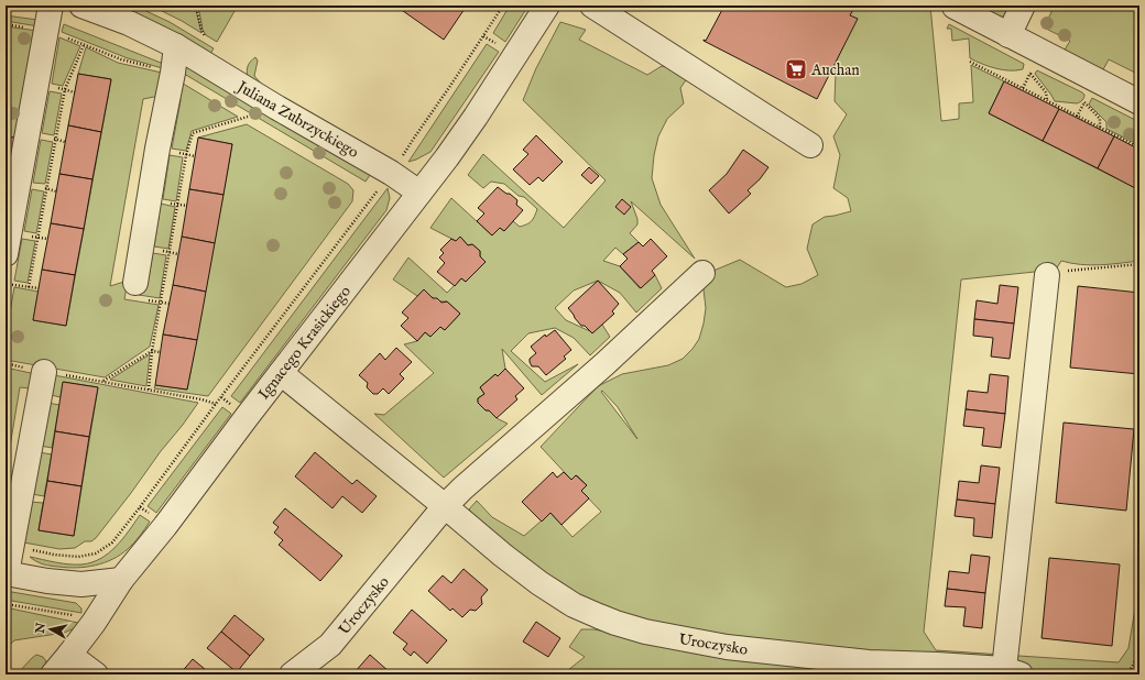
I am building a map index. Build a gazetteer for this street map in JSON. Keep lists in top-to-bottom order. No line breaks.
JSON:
{"streets":{"street":["Juliana Zubrzyckiego","Ignacego Krasickiego","Uroczysko"]},"crossings":[["Juliana Zubrzyckiego","Ignacego Krasickiego"],["Ignacego Krasickiego","Uroczysko"]],"places":{"supermarket":["Auchan"]},"north":"left"}
